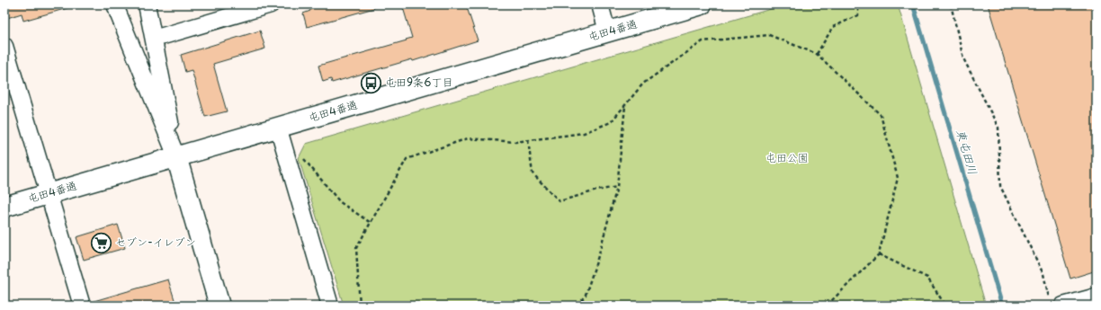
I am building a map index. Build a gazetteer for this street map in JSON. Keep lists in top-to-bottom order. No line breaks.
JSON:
{"streets":{"street":["屯田4番通"]},"water":["東屯田川"],"parks":["屯田公園"],"places":{"bus stop":["屯田9条6丁目"],"supermarket":["セブン-イレブン"]}}
